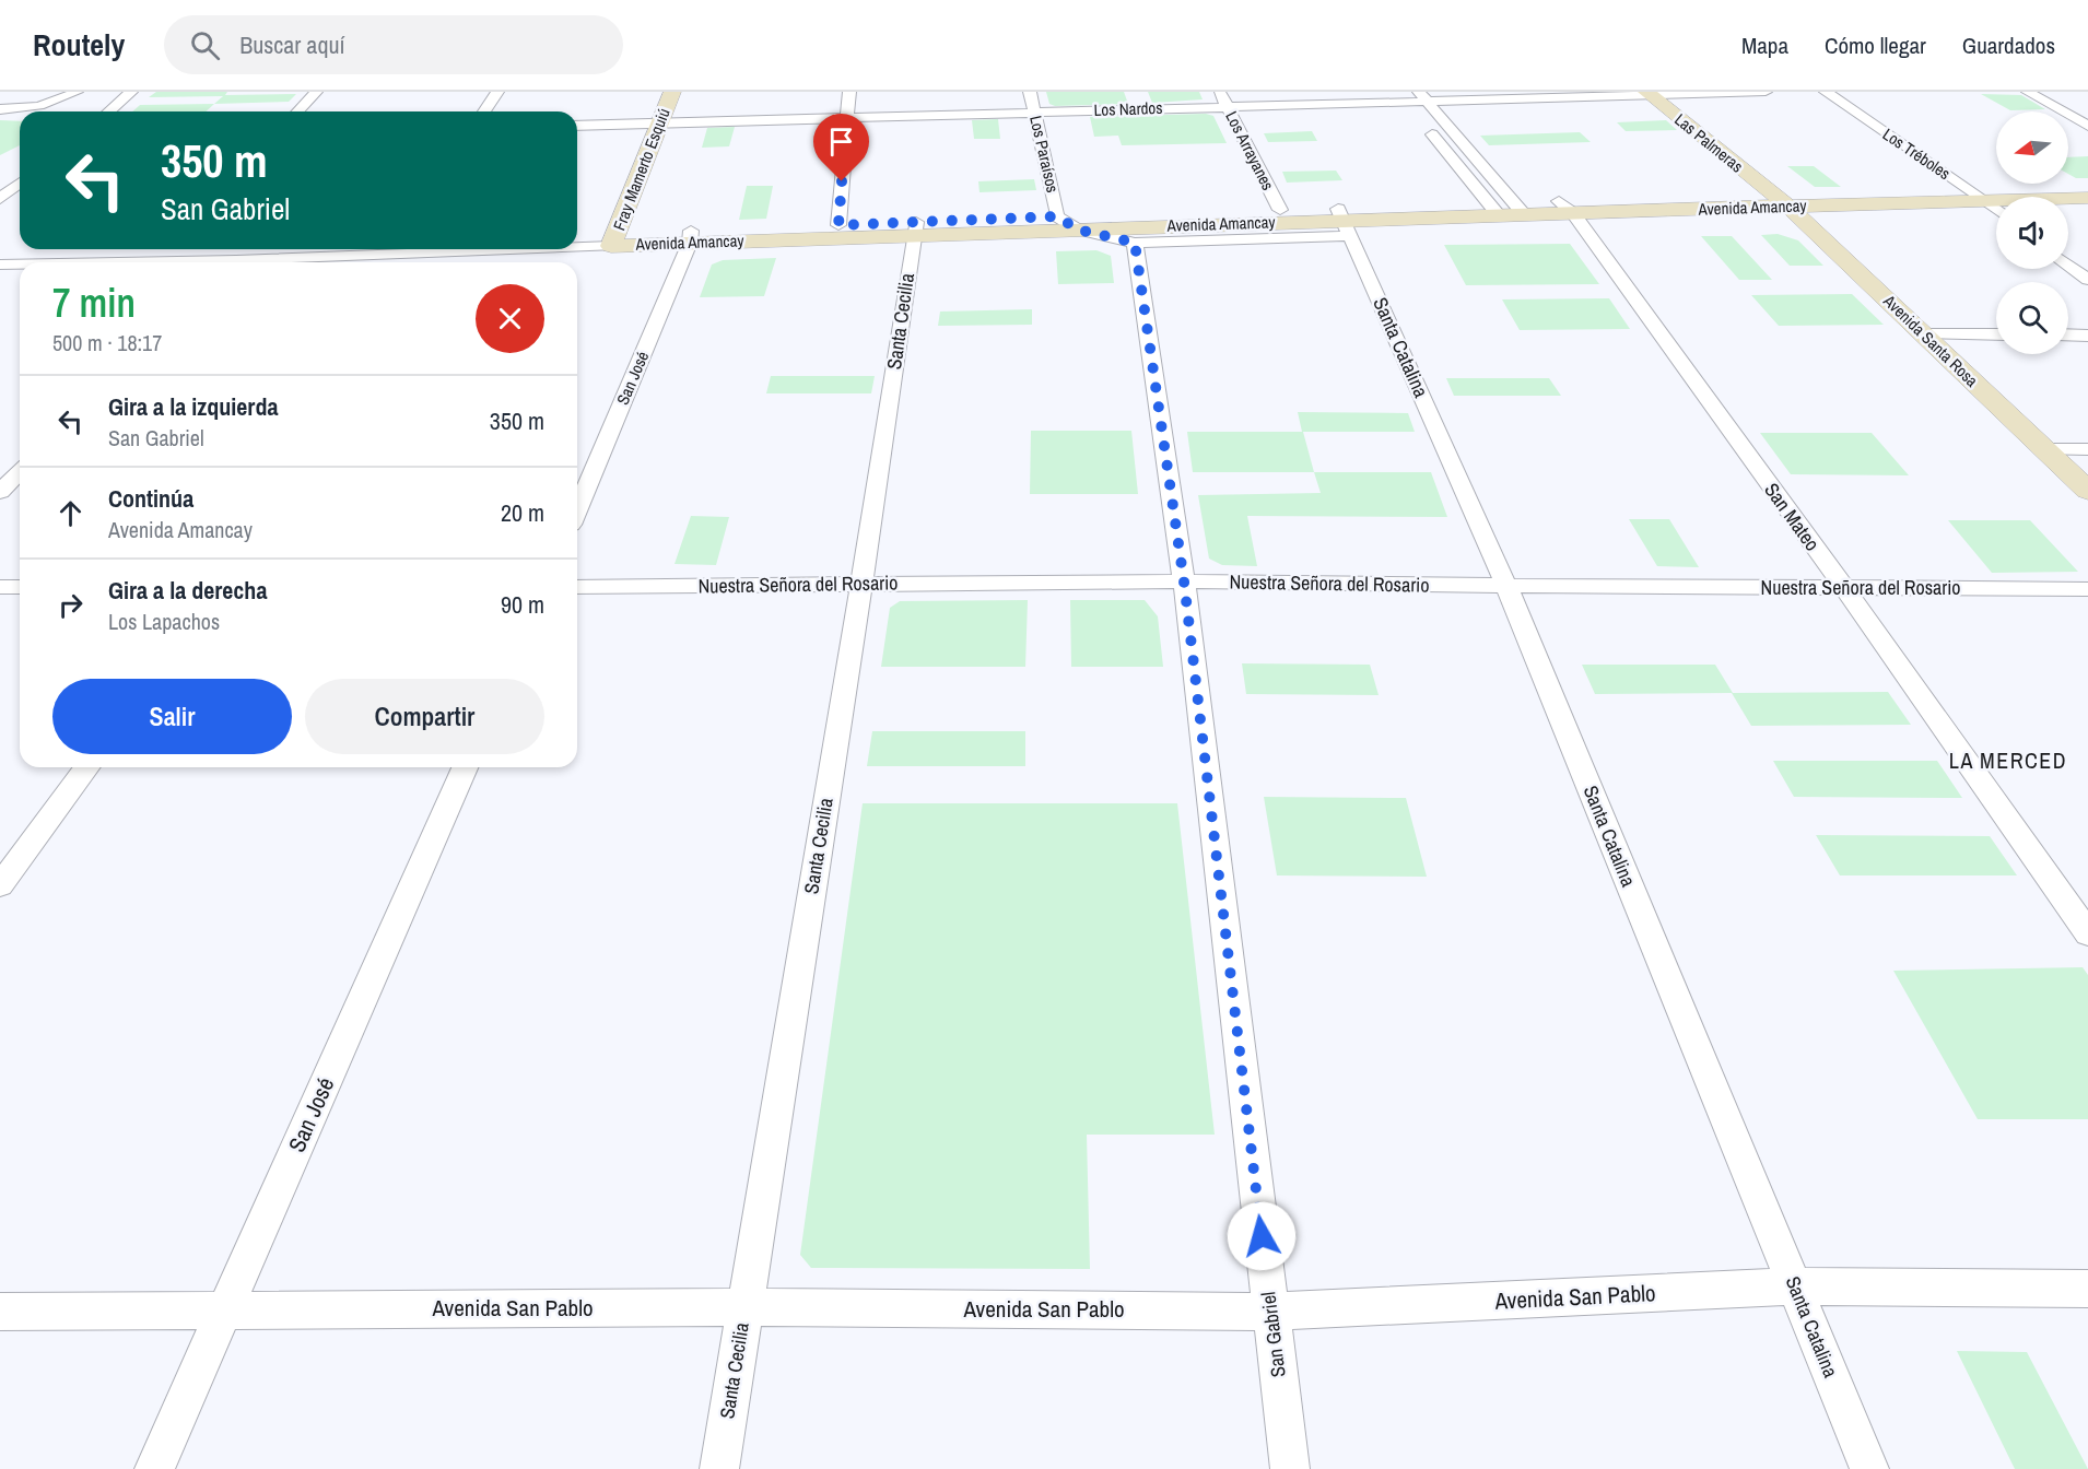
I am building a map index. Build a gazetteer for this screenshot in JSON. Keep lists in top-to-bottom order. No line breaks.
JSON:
{"streets":{"street":["Los Nardos","Las Palmeras","Los Arrayanes","Los Paraísos","Los Tréboles","Fray Mamerto Esquiú","Avenida Amancay","Santa Cecilia","Avenida Santa Rosa","Santa Catalina","San José","San Mateo","Nuestra Señora del Rosario","Avenida San Pablo","San Gabriel"]},"crossings":[["Los Nardos","Las Palmeras"],["Los Nardos","Los Arrayanes"],["Los Nardos","Los Paraísos"],["Los Nardos","Fray Mamerto Esquiú"],["Las Palmeras","Avenida Amancay"],["Las Palmeras","Avenida Santa Rosa"],["Los Arrayanes","Avenida Amancay"],["Los Paraísos","Avenida Amancay"],["Los Tréboles","Avenida Amancay"],["Fray Mamerto Esquiú","Avenida Amancay"],["Avenida Amancay","Santa Cecilia"],["Avenida Amancay","Avenida Santa Rosa"],["Avenida Amancay","Santa Catalina"],["Avenida Amancay","San José"],["Avenida Amancay","San Mateo"],["Santa Cecilia","Nuestra Señora del Rosario"],["Santa Cecilia","Avenida San Pablo"],["Santa Catalina","Nuestra Señora del Rosario"],["Santa Catalina","Avenida San Pablo"],["San José","Avenida San Pablo"],["San Mateo","Nuestra Señora del Rosario"],["Nuestra Señora del Rosario","San Gabriel"],["Avenida San Pablo","San Gabriel"]],"districts":["LA MERCED"],"north":"left","page":{"header":"Routely","search":"Buscar aquí","nav":["Mapa","Cómo llegar","Guardados"],"turn":["350 m","San Gabriel"],"heading":["7 min","500 m · 18:17"],"list":[{"name":"Gira a la izquierda","note":"San Gabriel","value":"350 m"},{"name":"Continúa","note":"Avenida Amancay","value":"20 m"},{"name":"Gira a la derecha","note":"Los Lapachos","value":"90 m"}],"buttons":["Salir","Compartir"]}}
